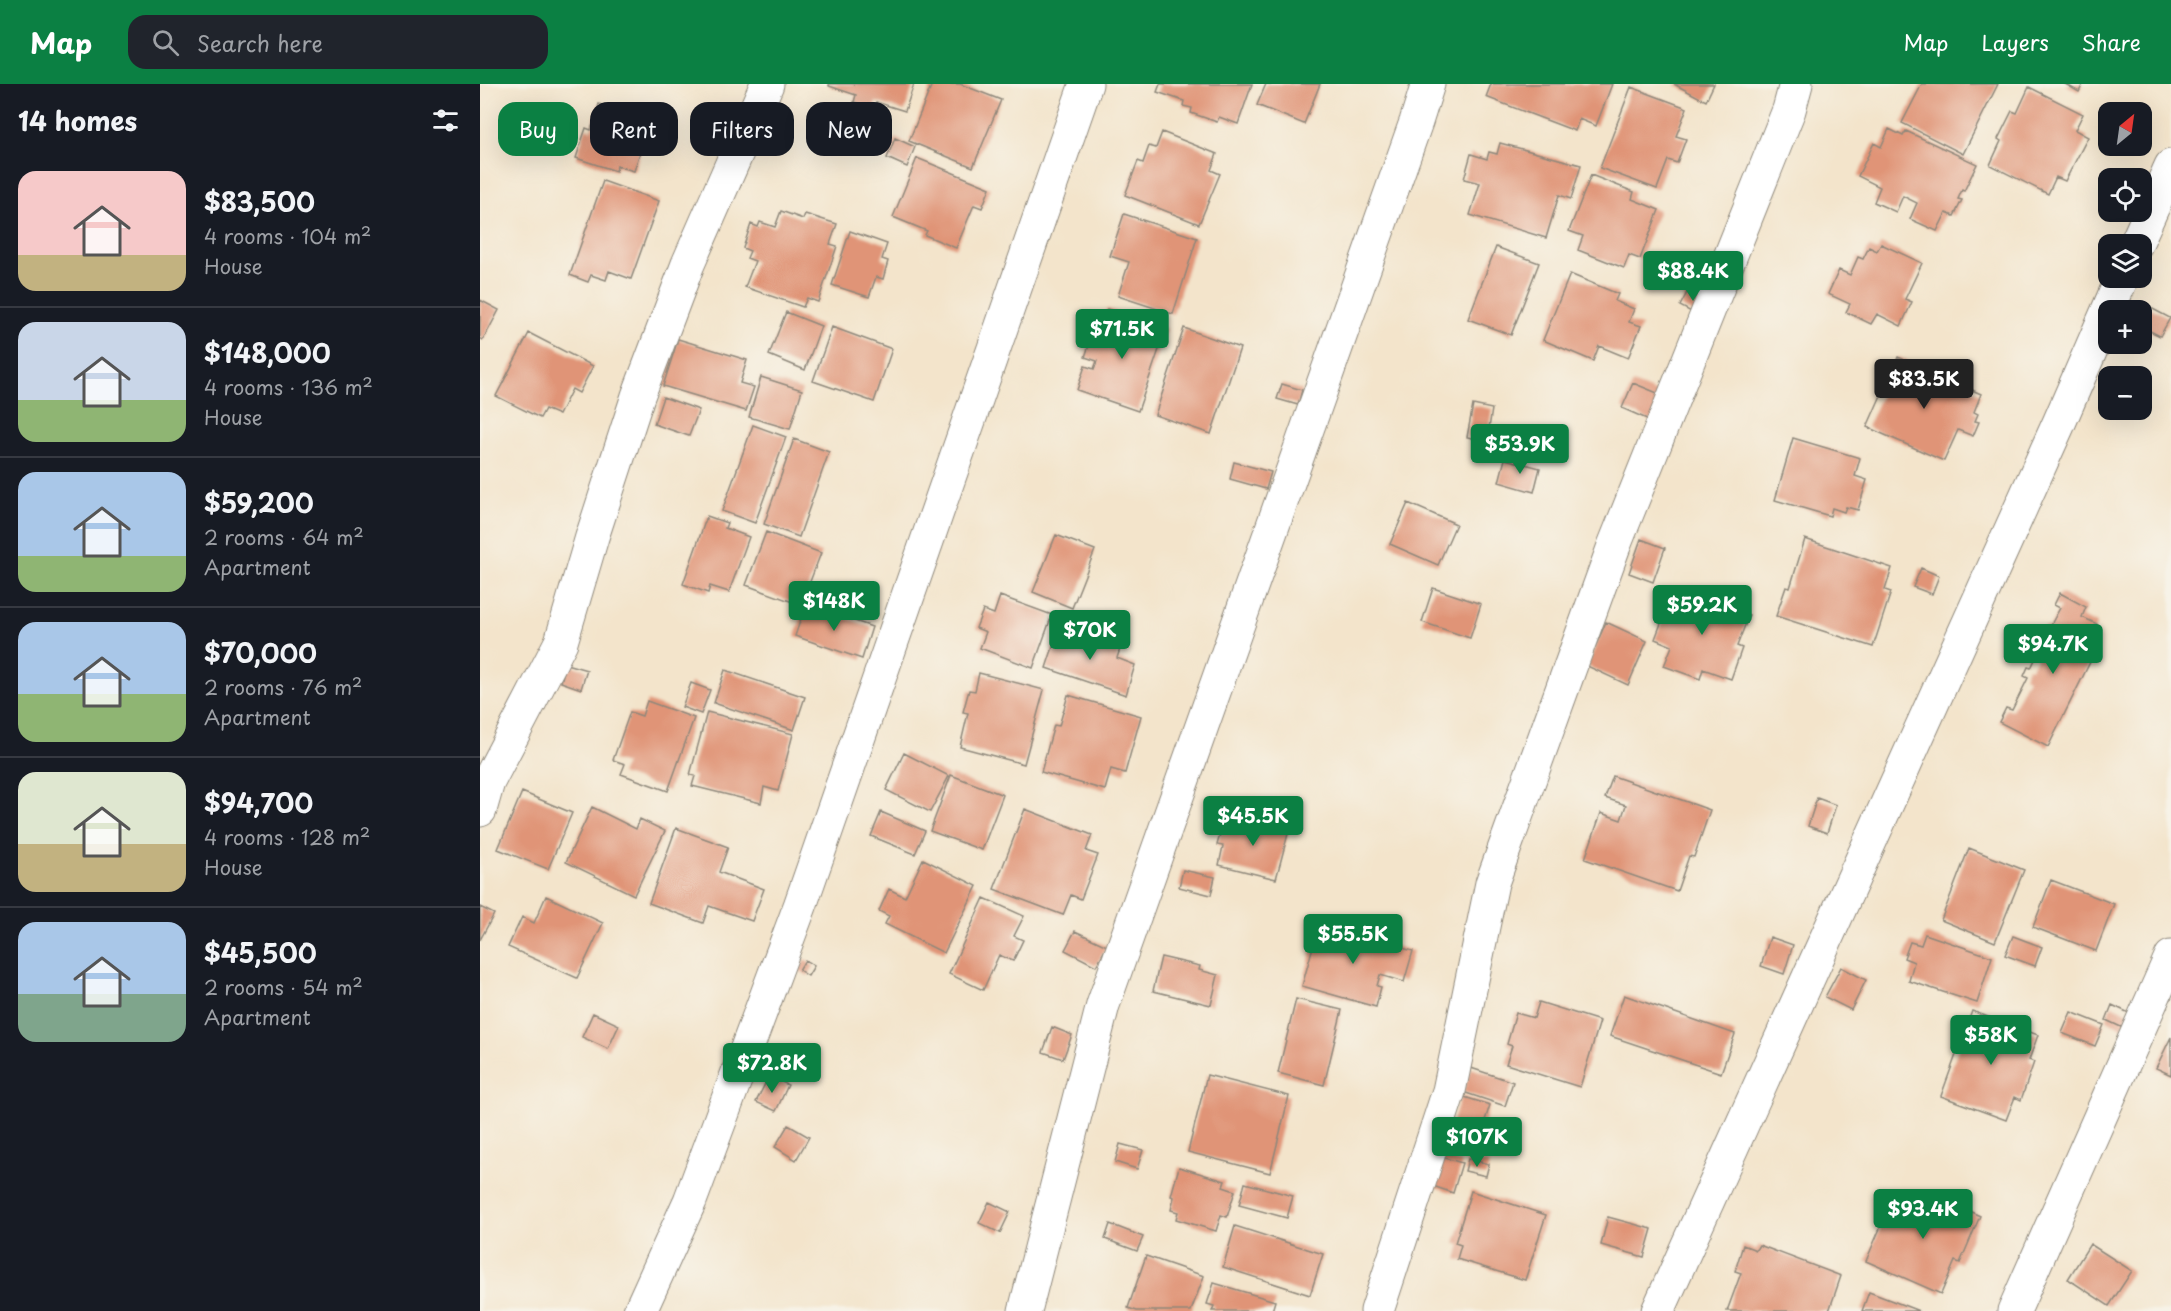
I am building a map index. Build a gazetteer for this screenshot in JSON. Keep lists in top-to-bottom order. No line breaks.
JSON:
{"north":"top right","page":{"header":"Map","search":"Search here","nav":["Map","Layers","Share"],"heading":"14 homes","map_buttons":["+","−"],"chip":["Buy","Rent","Filters","New"],"list":[{"name":"$83,500","note":"4 rooms · 104 m² · House"},{"name":"$148,000","note":"4 rooms · 136 m² · House"},{"name":"$59,200","note":"2 rooms · 64 m² · Apartment"},{"name":"$70,000","note":"2 rooms · 76 m² · Apartment"},{"name":"$94,700","note":"4 rooms · 128 m² · House"},{"name":"$45,500","note":"2 rooms · 54 m² · Apartment"}],"price":["$88.4K","$71.5K","$83.5K","$53.9K","$148K","$59.2K","$70K","$94.7K","$45.5K","$55.5K","$58K","$72.8K","$107K","$93.4K"]}}
